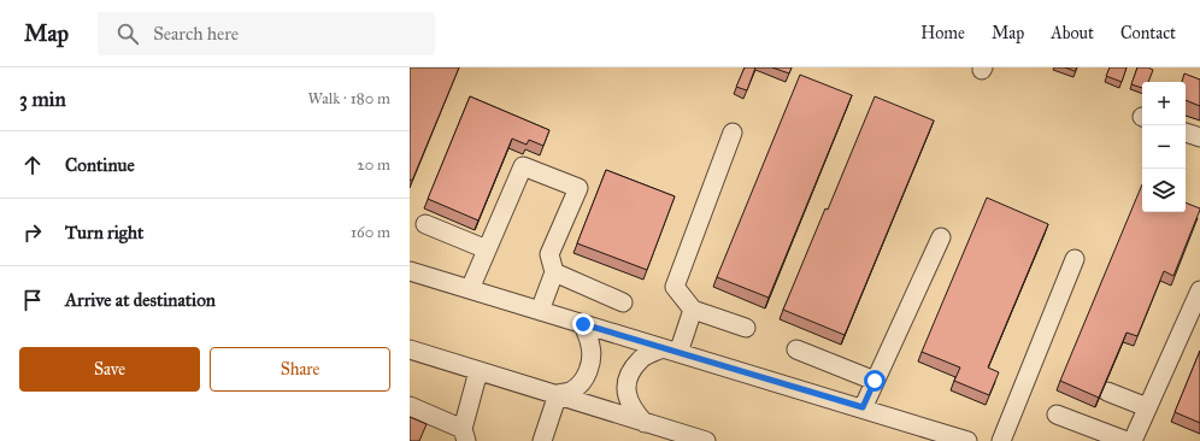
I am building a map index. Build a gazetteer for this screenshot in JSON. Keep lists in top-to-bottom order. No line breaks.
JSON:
{"page":{"header":"Map","search":"Search here","nav":["Home","Map","About","Contact"],"heading":["3 min","Walk · 180 m"],"map_buttons":["+","−"],"list":[["Continue","20 m"],["Turn right","160 m"],"Arrive at destination"],"buttons":["Save","Share"]}}
